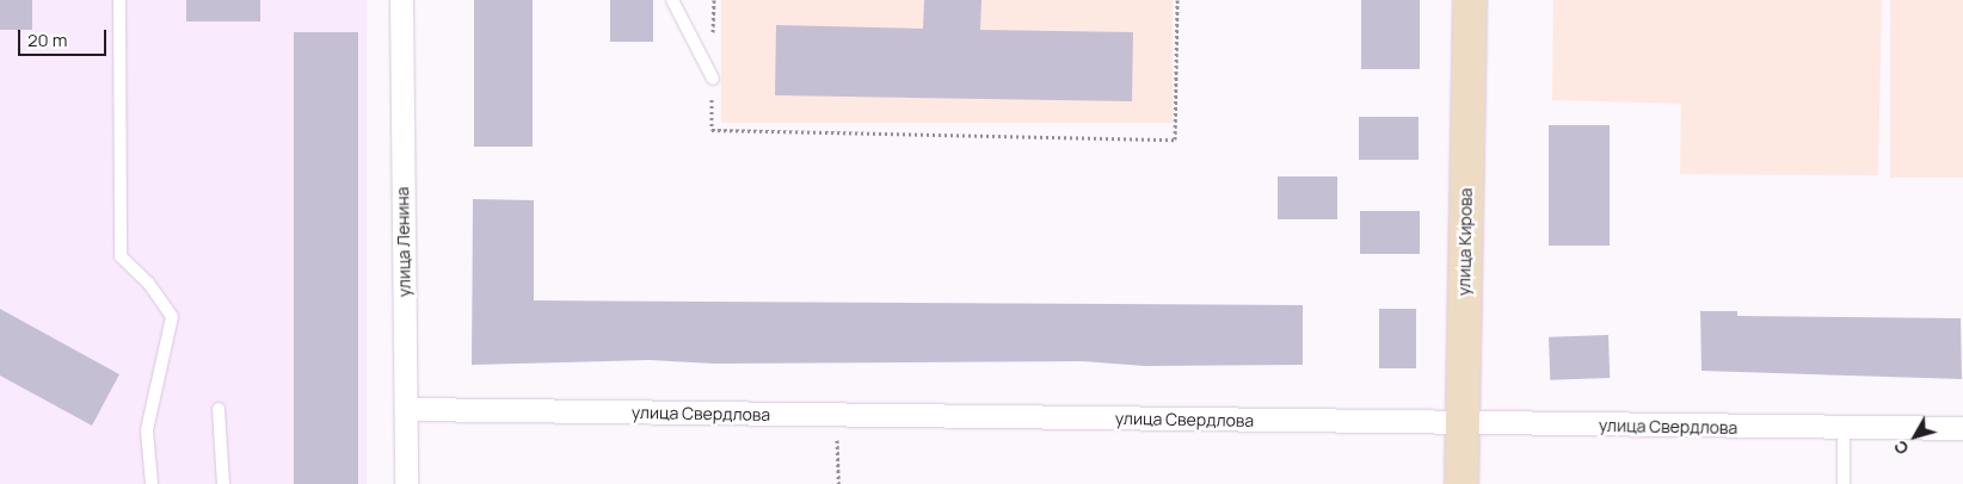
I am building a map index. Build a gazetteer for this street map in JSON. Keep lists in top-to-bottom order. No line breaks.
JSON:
{"streets":{"street":["улица Ленина","улица Кирова","улица Свердлова"]},"crossings":[["улица Ленина","улица Свердлова"],["улица Кирова","улица Свердлова"]],"scale_bar":"20 m","north":"bottom left"}
